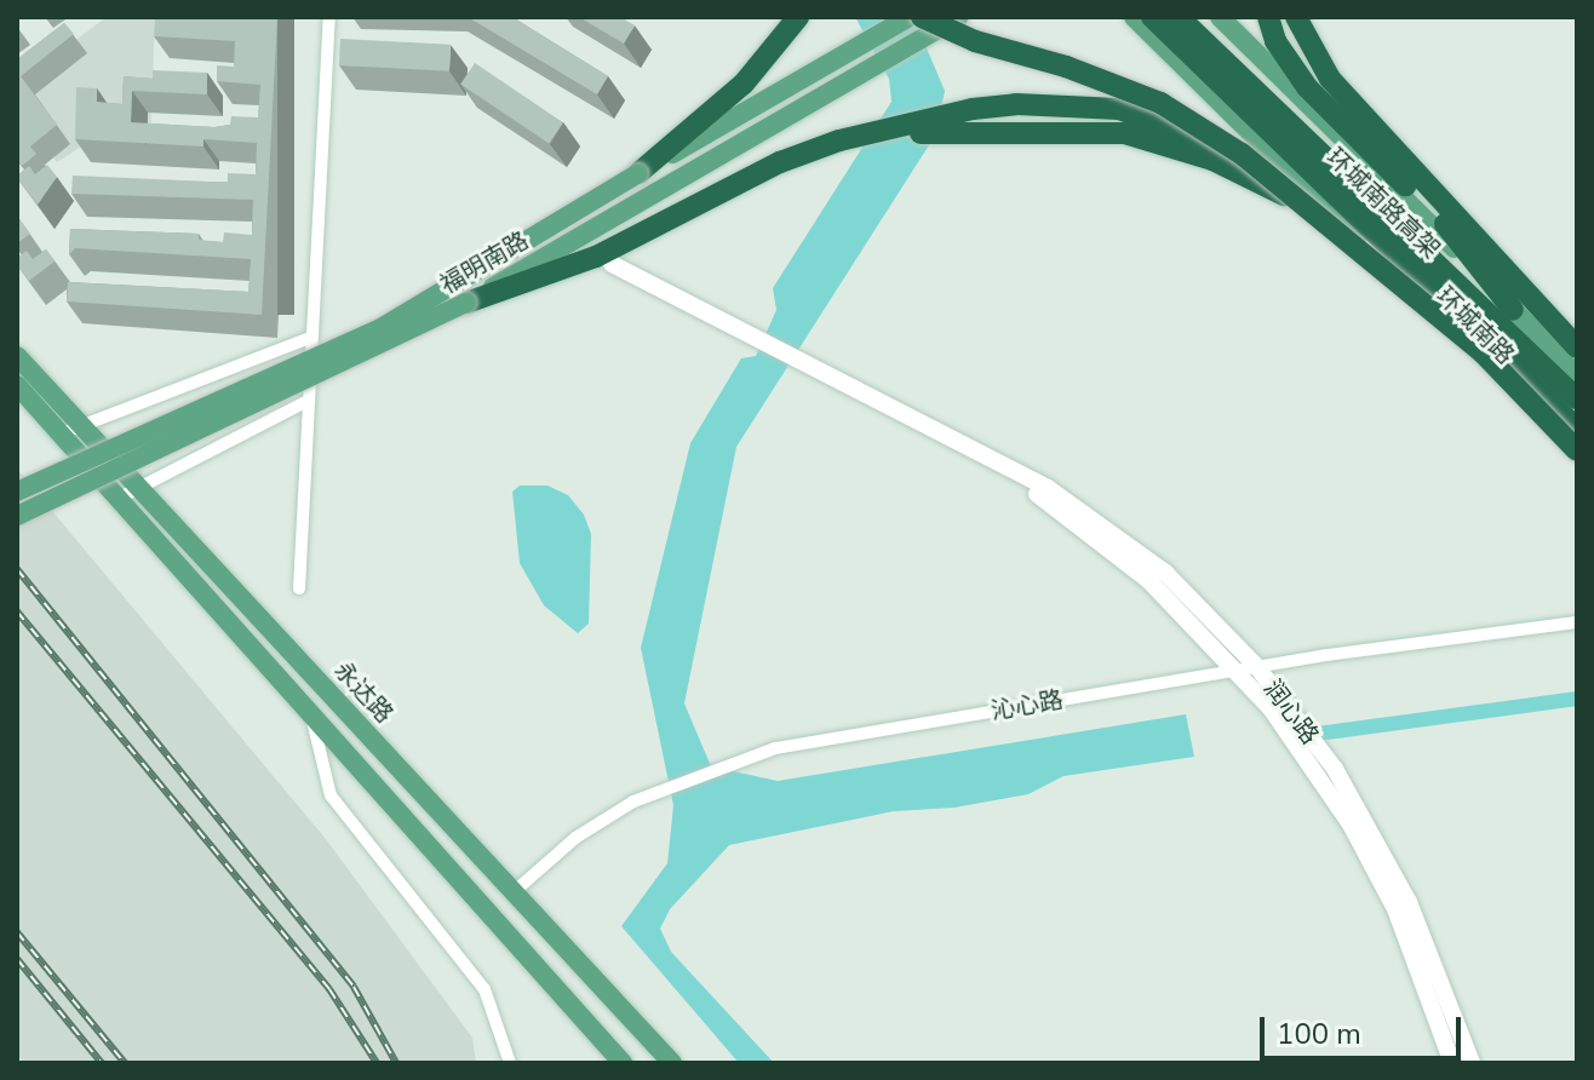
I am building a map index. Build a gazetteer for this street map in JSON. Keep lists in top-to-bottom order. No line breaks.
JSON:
{"streets":{"highway":["环城南路高架"],"main road":["福明南路","环城南路","永达路"],"street":["沁心路","润心路"]},"crossings":[["永达路","沁心路"],["沁心路","润心路"]],"scale_bar":"100 m"}
